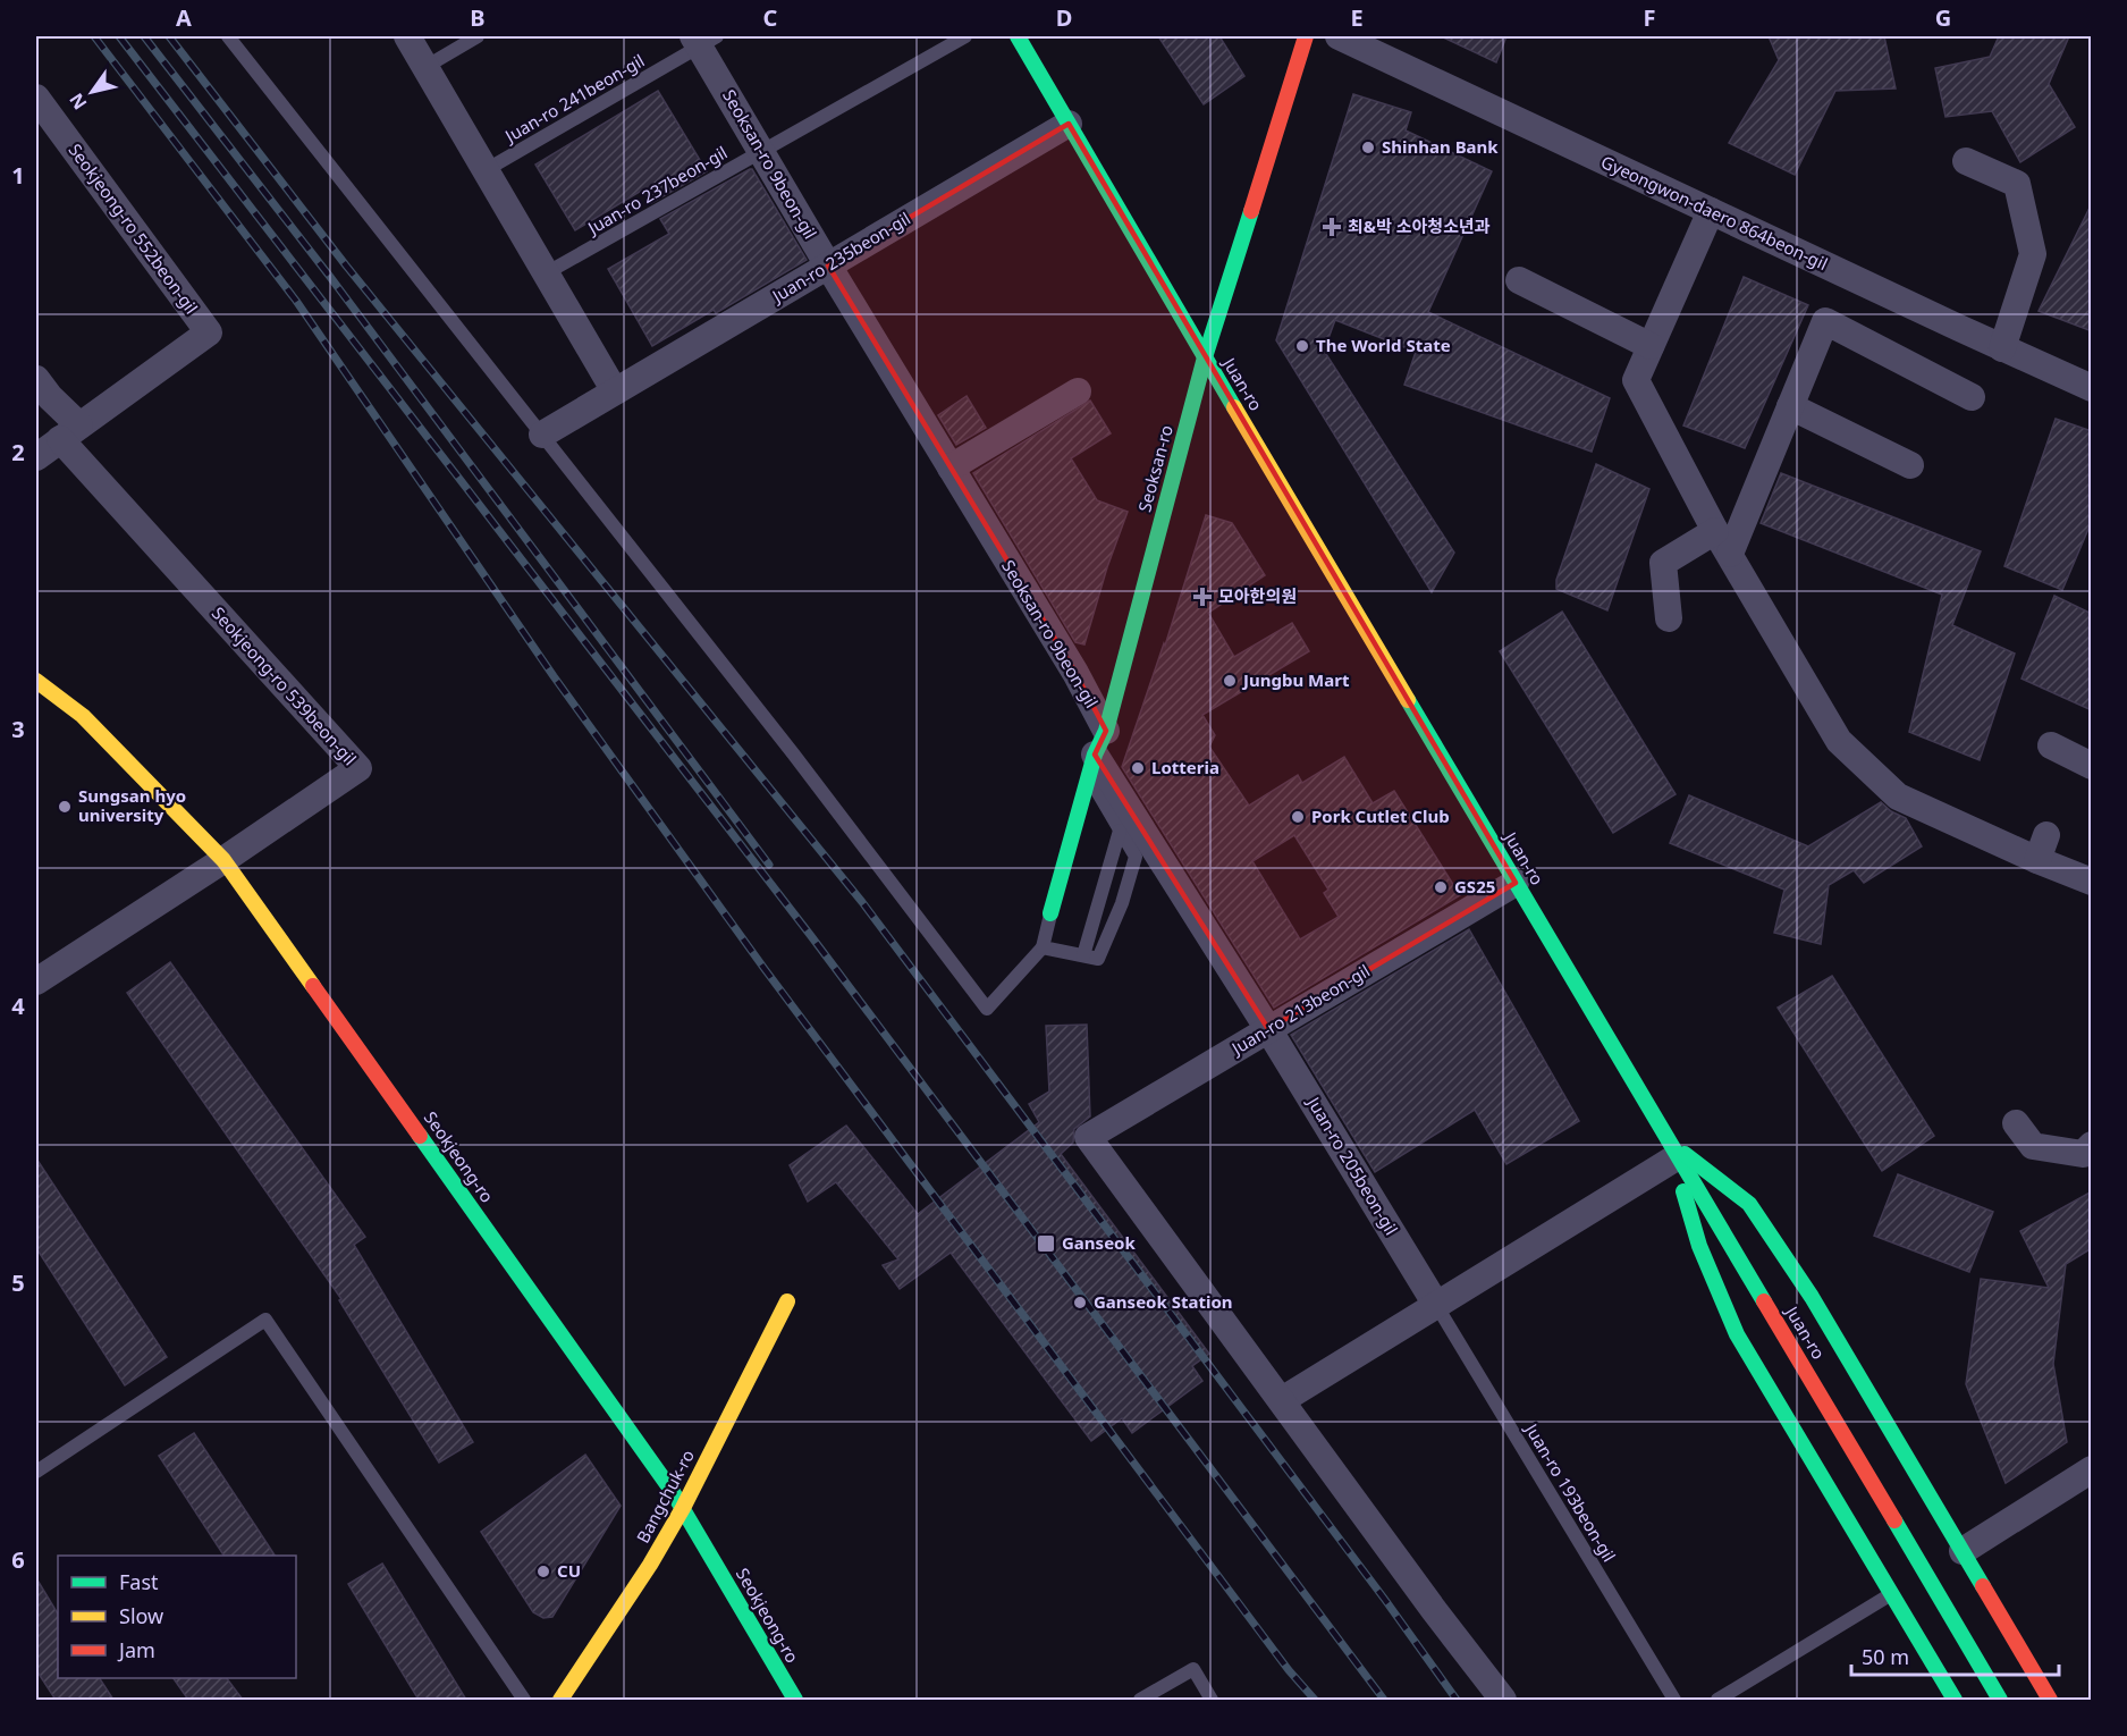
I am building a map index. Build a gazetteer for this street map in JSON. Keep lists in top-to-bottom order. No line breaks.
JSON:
{"streets":{"main road":["Juan-ro","Seoksan-ro","Seokjeong-ro","Bangchuk-ro"],"street":["Seoksan-ro 9beon-gil","Gyeongwon-daero 864beon-gil","Seokjeong-ro 552beon-gil","Juan-ro 235beon-gil","Seokjeong-ro 539beon-gil","Juan-ro 213beon-gil","Juan-ro 205beon-gil"],"lane":["Juan-ro 241beon-gil","Juan-ro 237beon-gil","Juan-ro 193beon-gil"]},"crossings":[["Juan-ro 241beon-gil","Seoksan-ro 9beon-gil"],["Seoksan-ro 9beon-gil","Juan-ro 237beon-gil"],["Seoksan-ro 9beon-gil","Juan-ro 235beon-gil"],["Seoksan-ro 9beon-gil","Seoksan-ro"],["Seoksan-ro 9beon-gil","Juan-ro 213beon-gil"],["Seoksan-ro 9beon-gil","Juan-ro 205beon-gil"],["Seokjeong-ro 552beon-gil","Seokjeong-ro 539beon-gil"],["Juan-ro 235beon-gil","Juan-ro"],["Juan-ro","Seoksan-ro"],["Juan-ro","Juan-ro 213beon-gil"],["Seokjeong-ro 539beon-gil","Seokjeong-ro"],["Juan-ro 213beon-gil","Juan-ro 205beon-gil"],["Seokjeong-ro","Bangchuk-ro"],["Juan-ro 205beon-gil","Juan-ro 193beon-gil"]],"places":{"other":["Shinhan Bank","The World State","Jungbu Mart","Lotteria","Sungsan hyo university","Pork Cutlet Club","GS25","Ganseok Station","CU"],"health":["최&박 소아청소년과","모아한의원"],"transit":["Ganseok"]},"legend":["Fast","Slow","Jam"],"scale_bar":"50 m","north":"bottom left","grid":{"columns":["A","B","C","D","E","F","G"],"rows":["1","2","3","4","5","6"]}}
